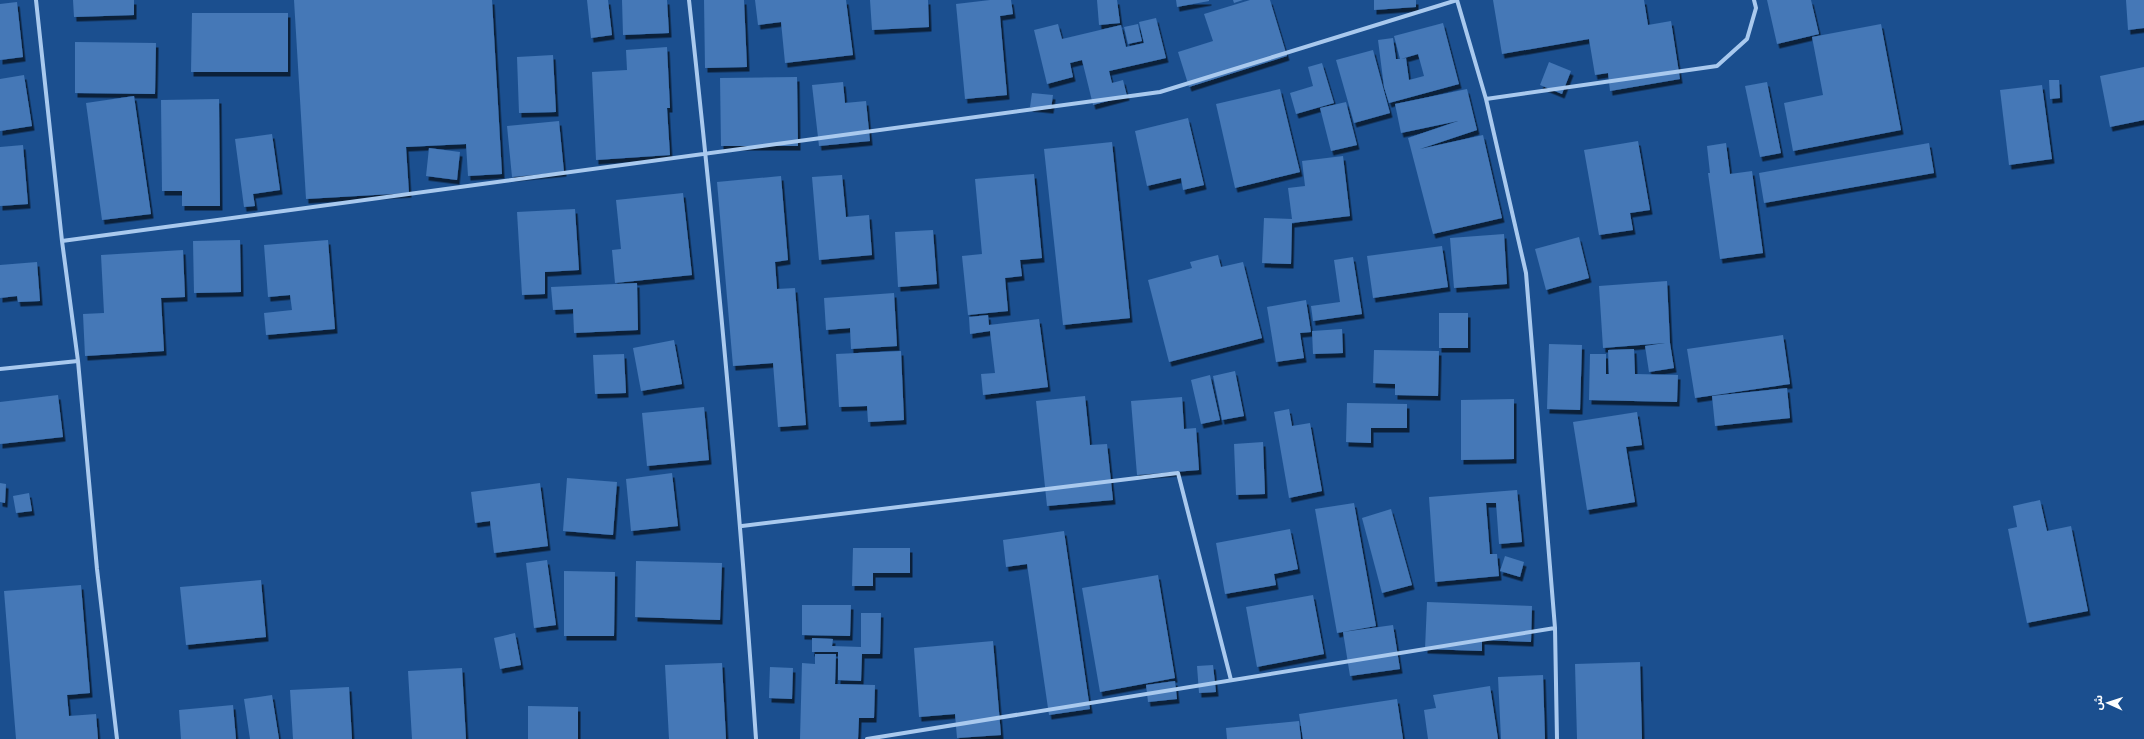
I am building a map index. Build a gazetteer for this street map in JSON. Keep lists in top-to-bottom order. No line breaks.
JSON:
{"north":"left"}
